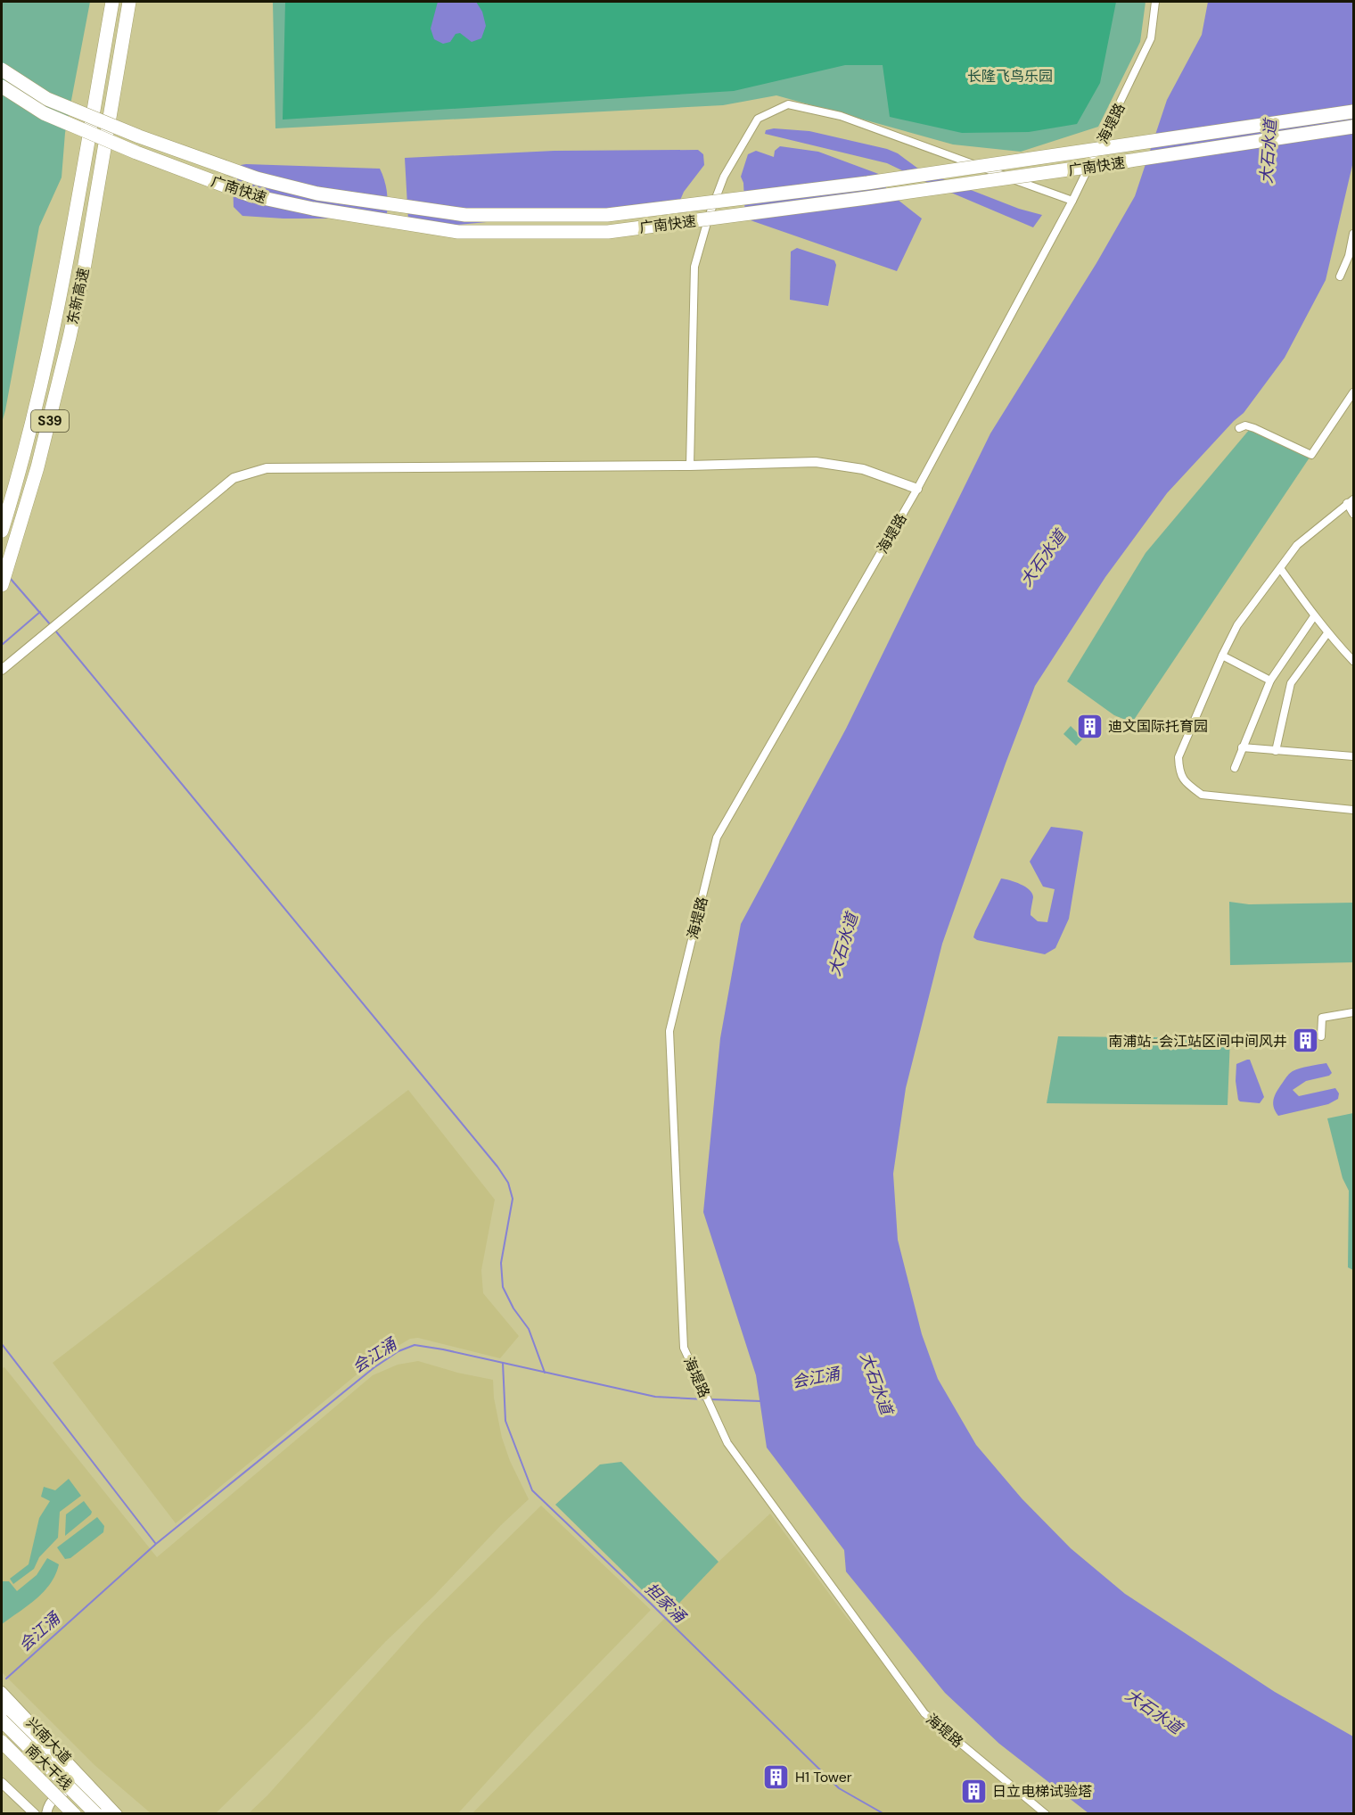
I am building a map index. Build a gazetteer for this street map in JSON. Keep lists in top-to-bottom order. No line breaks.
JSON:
{"streets":{"highway":["广南快速","东新高速","S39","南大干线"],"street":["海堤路","兴南大道"]},"water":["大石水道","会江涌","担家涌"],"parks":["长隆飞鸟乐园"],"places":{"building":["迪文国际托育园","南浦站-会江站区间中间风井","H1 Tower","日立电梯试验塔"]}}
